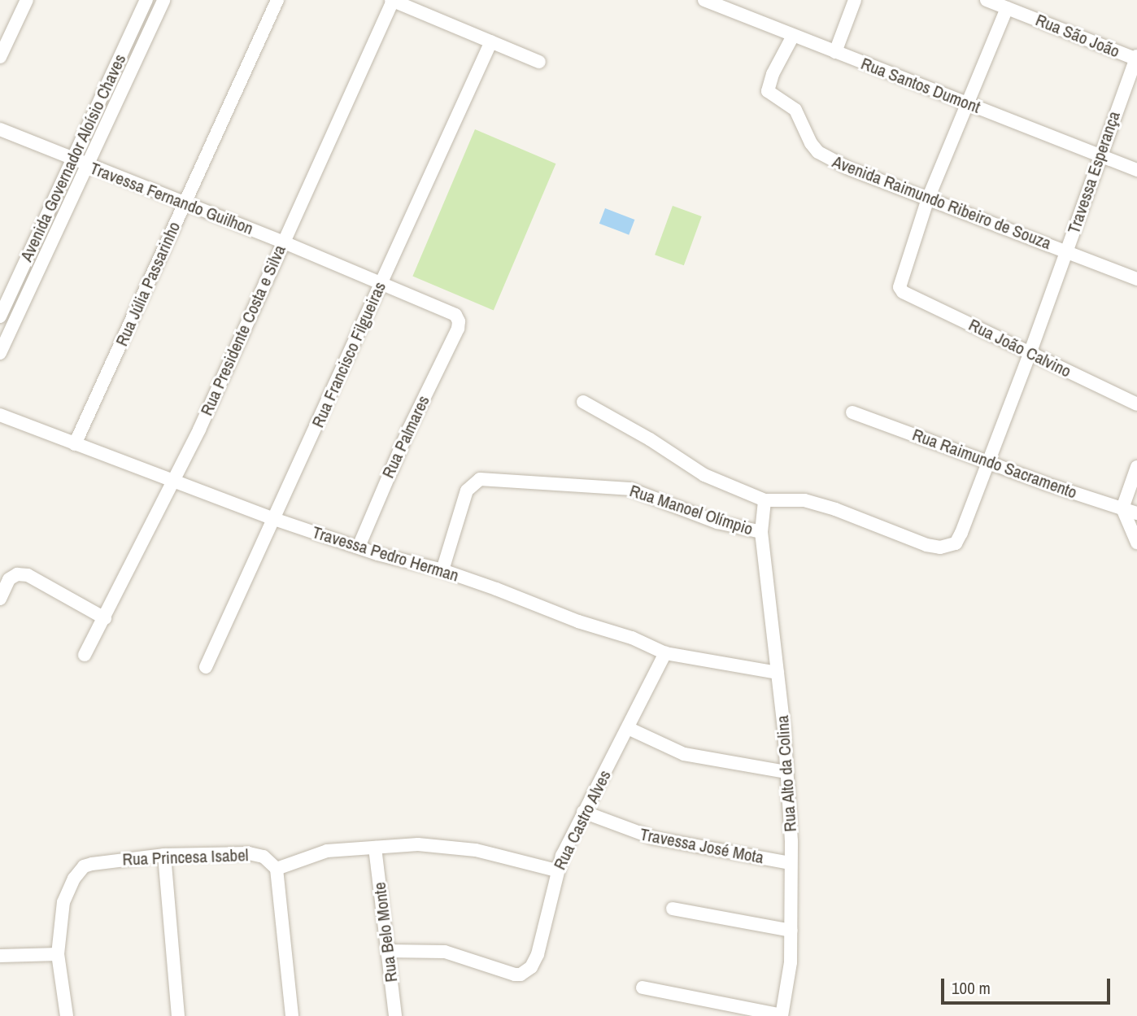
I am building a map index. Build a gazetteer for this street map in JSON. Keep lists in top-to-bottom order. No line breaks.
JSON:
{"streets":{"street":["Rua São João","Rua Santos Dumont","Avenida Governador Aloísio Chaves","Travessa Esperança","Travessa Fernando Guilhon","Avenida Raimundo Ribeiro de Souza","Rua Júlia Passarinho","Rua Presidente Costa e Silva","Rua João Calvino","Rua Francisco Filgueiras","Rua Palmares","Rua Raimundo Sacramento","Rua Manoel Olímpio","Travessa Pedro Herman","Rua Alto da Colina","Rua Castro Alves","Travessa José Mota","Rua Princesa Isabel","Rua Belo Monte"]},"crossings":[["Rua São João","Travessa Esperança"],["Rua Santos Dumont","Travessa Esperança"],["Rua Santos Dumont","Avenida Raimundo Ribeiro de Souza"],["Avenida Governador Aloísio Chaves","Travessa Fernando Guilhon"],["Travessa Esperança","Avenida Raimundo Ribeiro de Souza"],["Travessa Esperança","Rua João Calvino"],["Travessa Esperança","Rua Raimundo Sacramento"],["Travessa Esperança","Rua Manoel Olímpio"],["Travessa Fernando Guilhon","Rua Júlia Passarinho"],["Travessa Fernando Guilhon","Rua Presidente Costa e Silva"],["Travessa Fernando Guilhon","Rua Francisco Filgueiras"],["Travessa Fernando Guilhon","Rua Palmares"],["Avenida Raimundo Ribeiro de Souza","Rua João Calvino"],["Rua Júlia Passarinho","Travessa Pedro Herman"],["Rua Presidente Costa e Silva","Travessa Pedro Herman"],["Rua Francisco Filgueiras","Travessa Pedro Herman"],["Rua Palmares","Travessa Pedro Herman"],["Rua Manoel Olímpio","Travessa Pedro Herman"],["Rua Manoel Olímpio","Rua Alto da Colina"],["Travessa Pedro Herman","Rua Alto da Colina"],["Travessa Pedro Herman","Rua Castro Alves"],["Rua Alto da Colina","Travessa José Mota"],["Rua Castro Alves","Travessa José Mota"],["Rua Castro Alves","Rua Belo Monte"]],"scale_bar":"100 m"}
